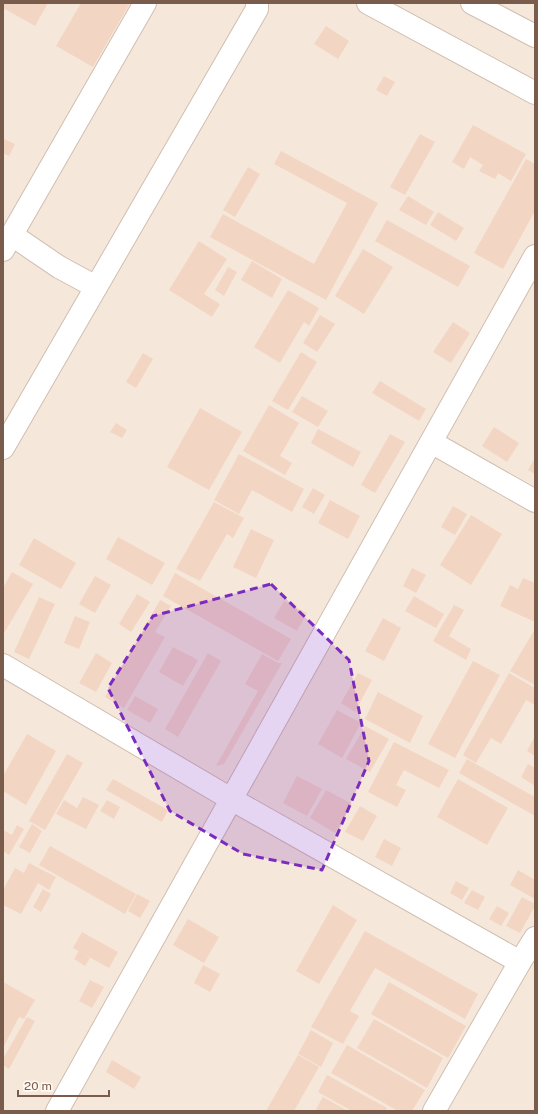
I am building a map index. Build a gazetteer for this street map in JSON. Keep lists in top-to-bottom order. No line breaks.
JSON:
{"scale_bar":"20 m"}
